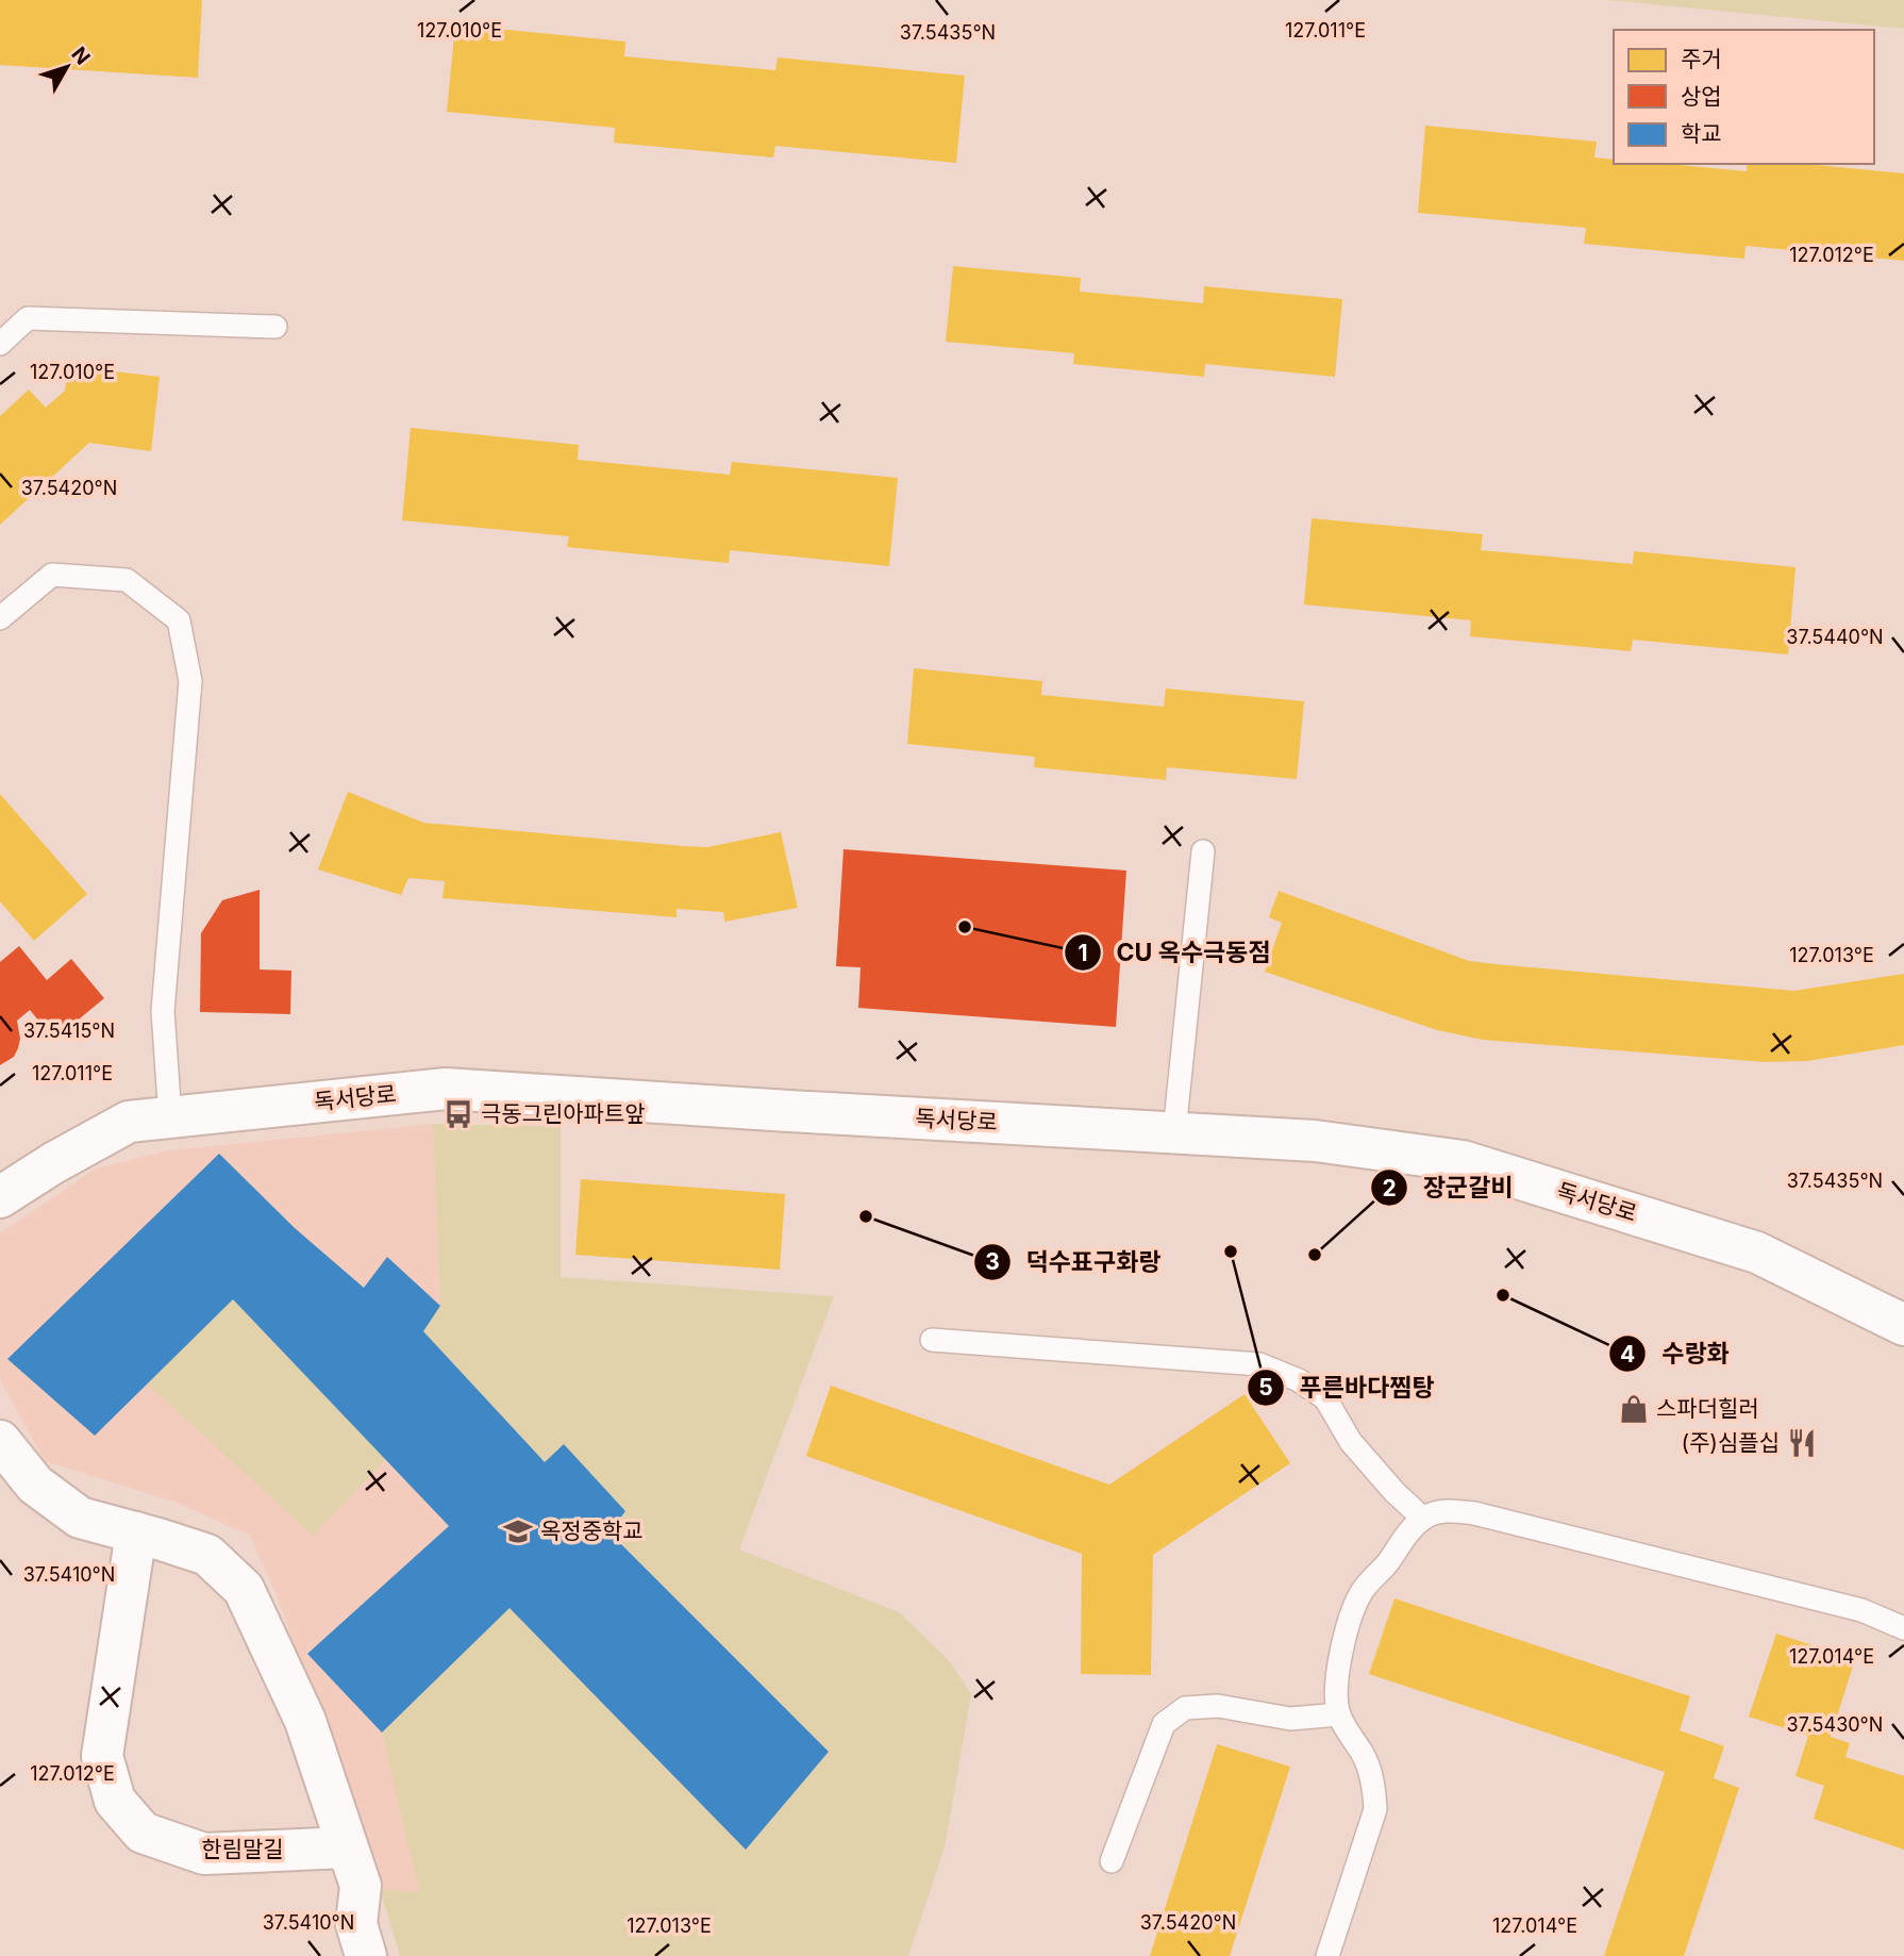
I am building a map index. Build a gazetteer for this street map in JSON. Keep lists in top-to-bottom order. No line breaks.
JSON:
{"streets":{"main road":["독서당로","한림말길"]},"places":{"other":["CU 옥수극동점","덕수표구화랑","푸른바다찜탕","장군갈비","수랑화"],"bus stop":["극동그린아파트앞"],"shop":["스파더힐러"],"restaurant":["(주)심플십"],"school or university":["옥정중학교"]},"legend":["주거","상업","학교"],"north":"top right","coordinates":["127.010°E","127.011°E","37.5435°N","127.012°E","37.5420°N","37.5440°N","127.013°E","37.5415°N","37.5410°N","127.014°E","37.5430°N"]}
